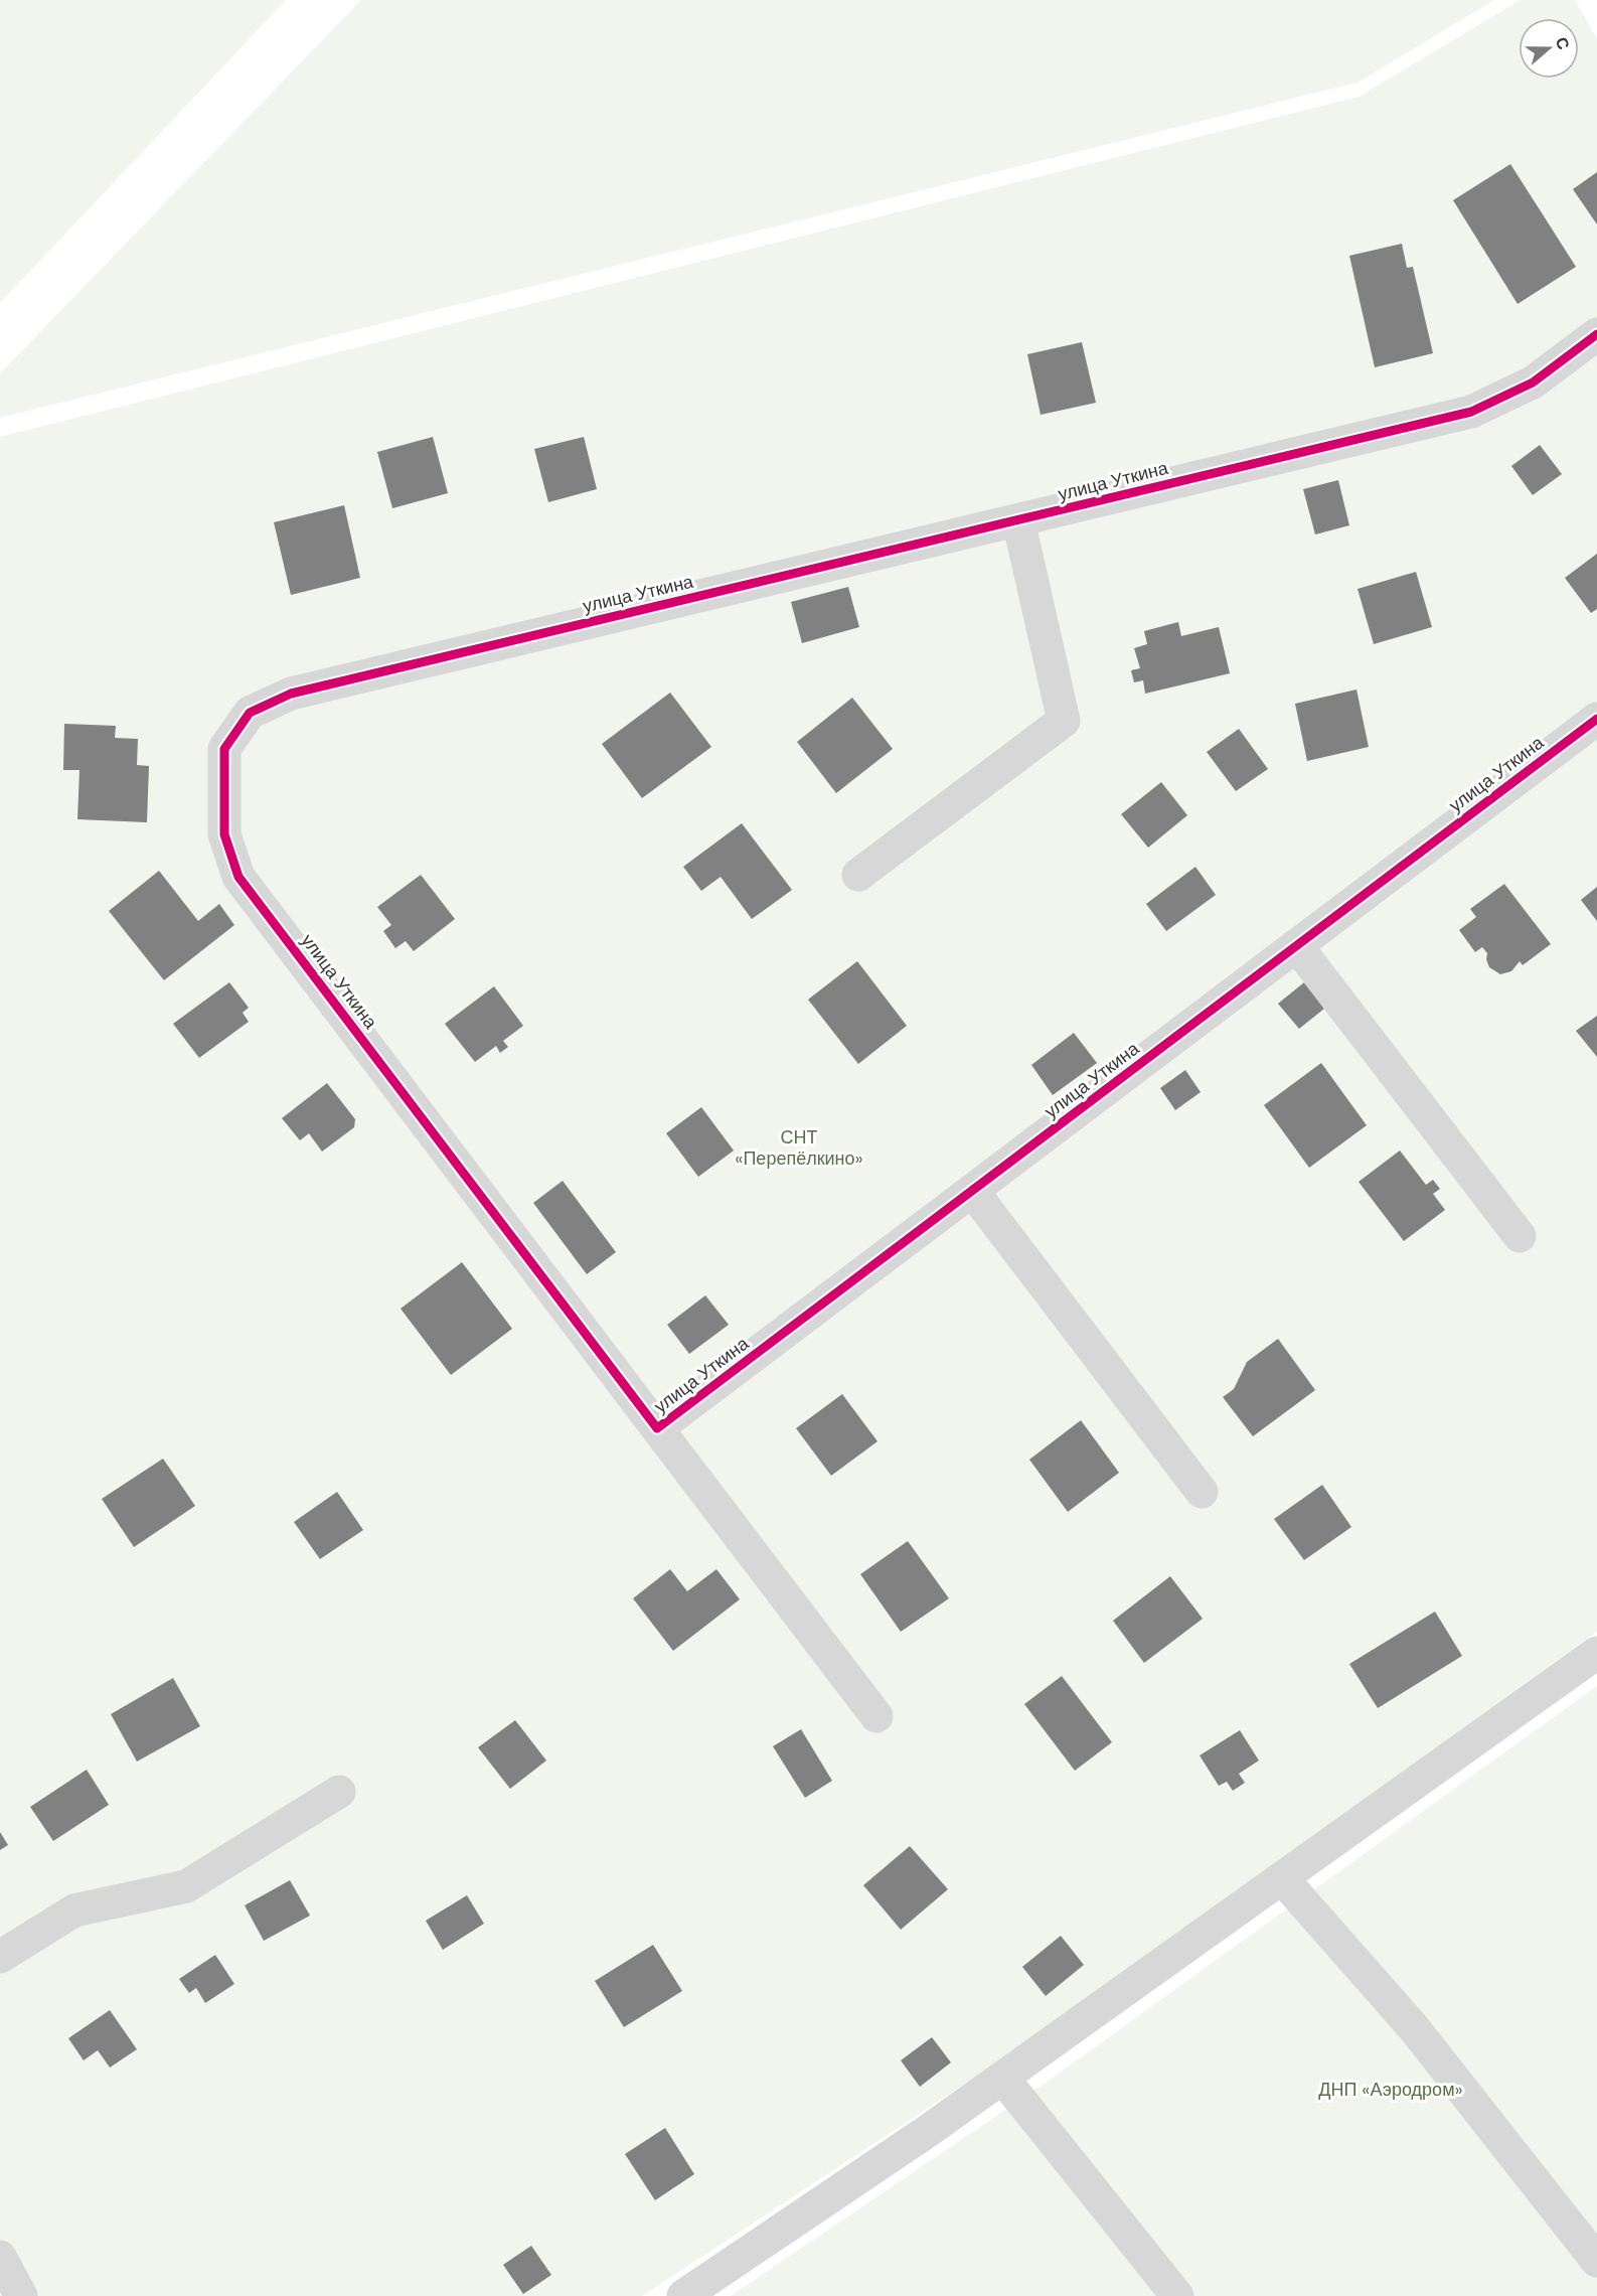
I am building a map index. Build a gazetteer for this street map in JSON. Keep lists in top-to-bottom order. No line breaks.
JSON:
{"streets":{"street":["улица Уткина"]},"parks":["СНТ «Перепёлкино»","ДНП «Аэродром»"],"north":"right"}
